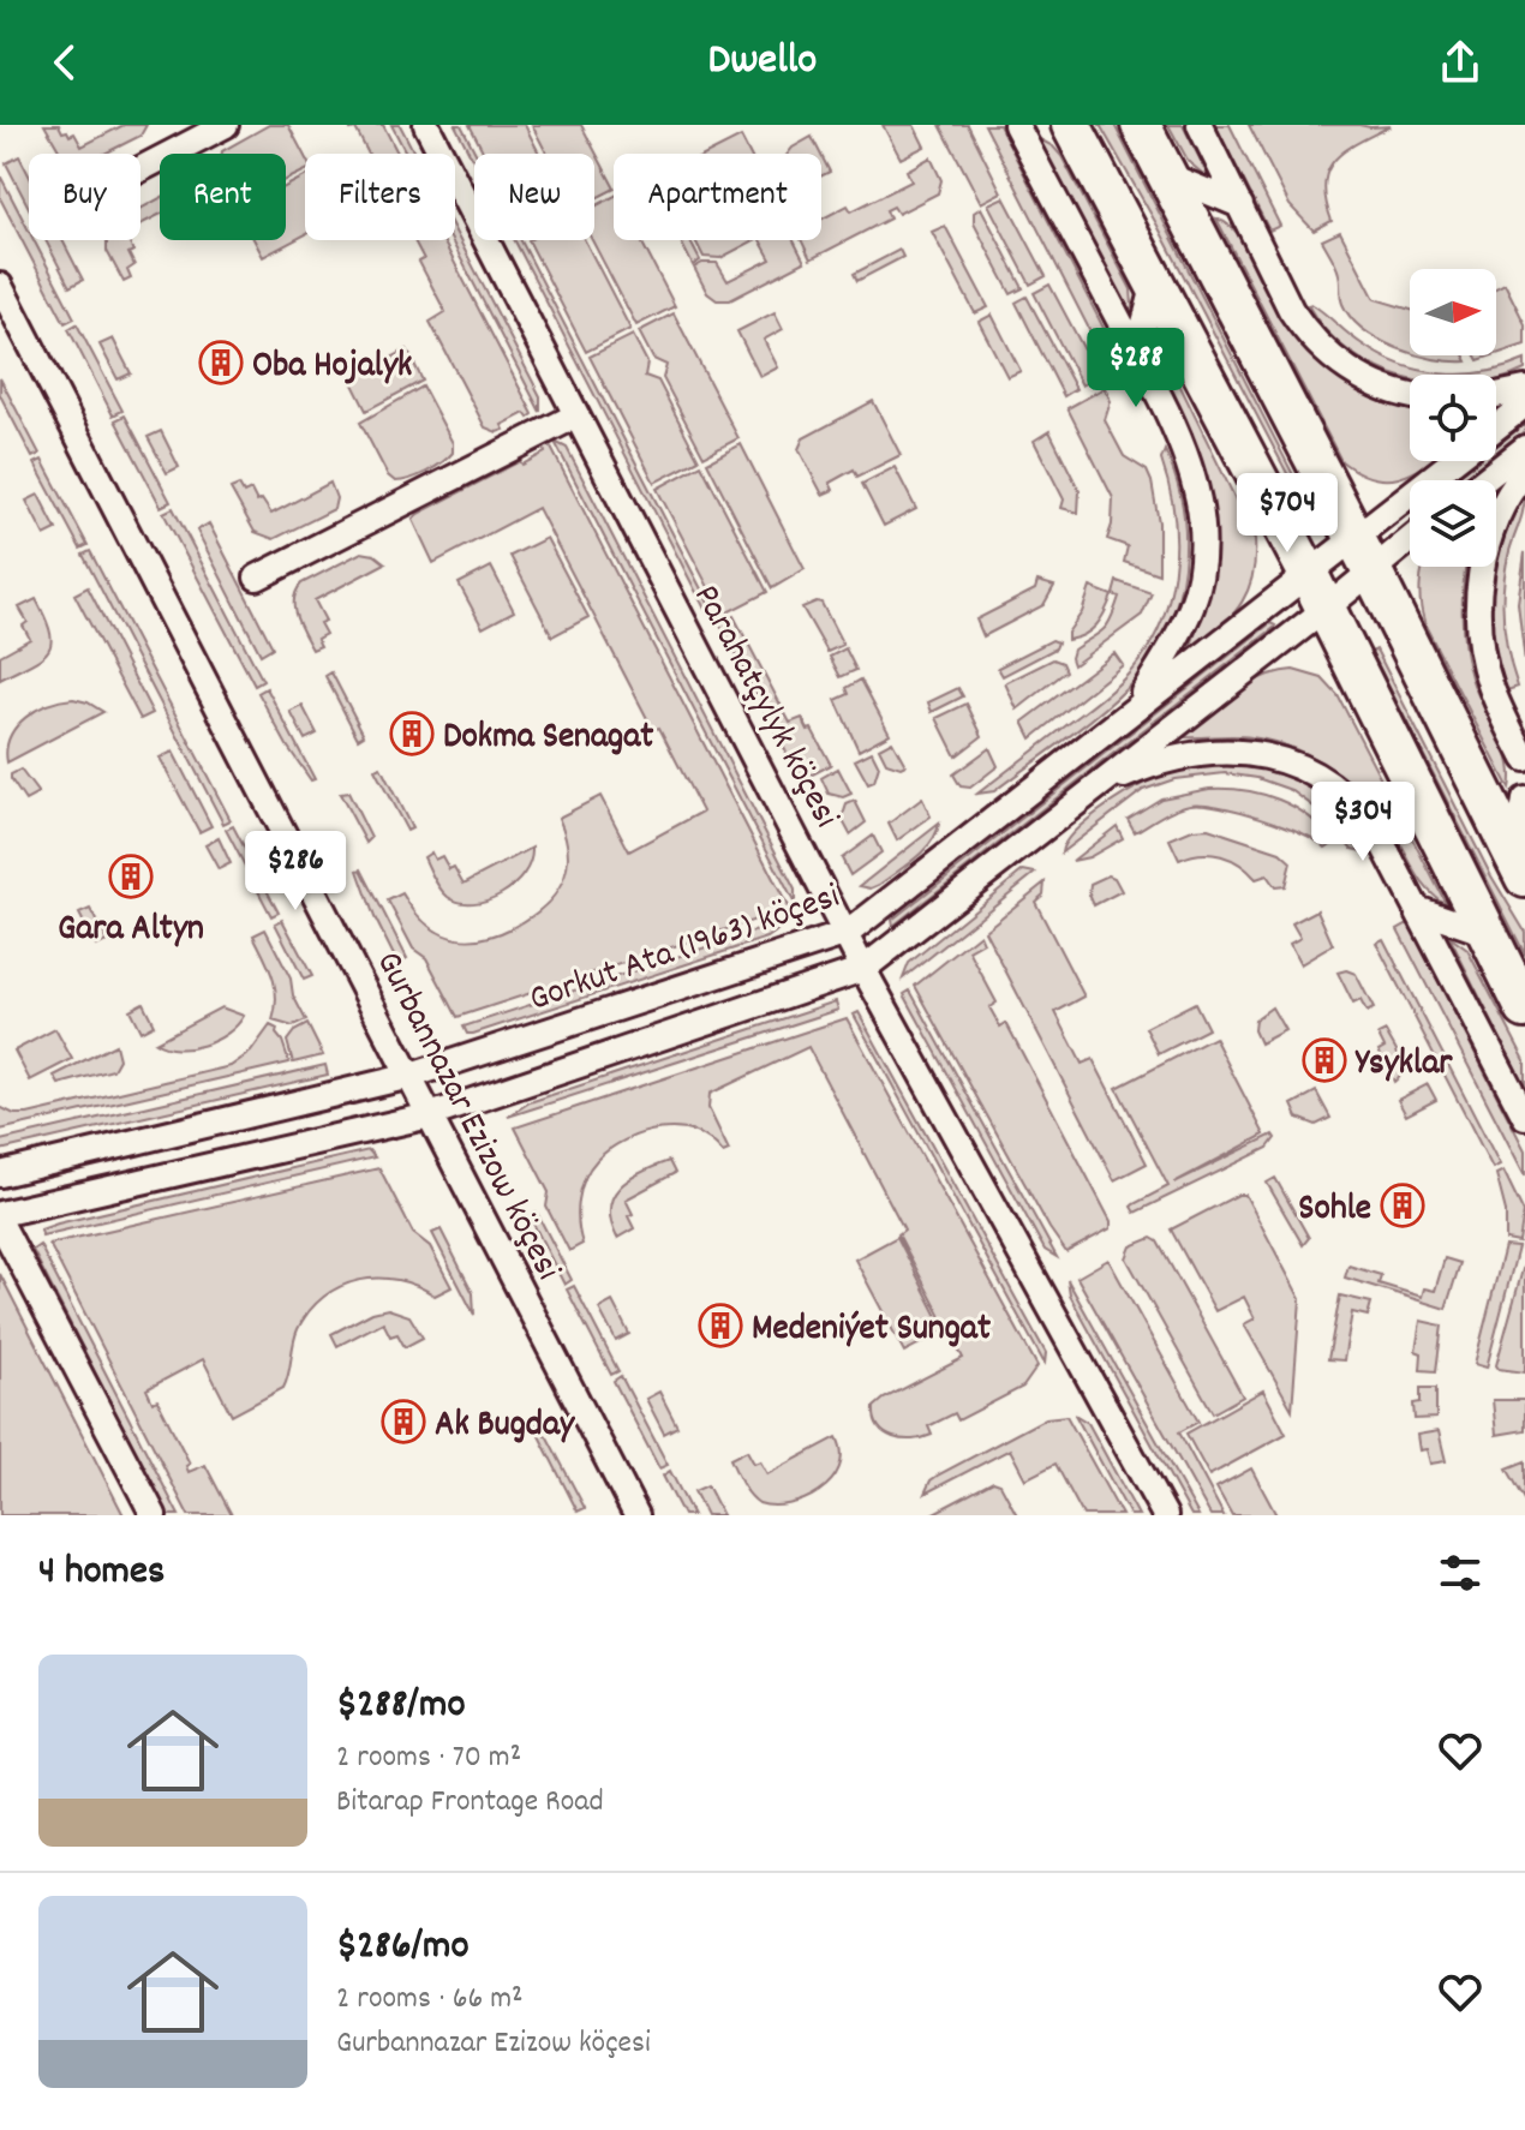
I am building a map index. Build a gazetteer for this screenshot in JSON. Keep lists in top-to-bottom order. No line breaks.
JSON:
{"streets":{"street":["Parahatçylyk köçesi","Gorkut Ata (1963) köçesi","Gurbannazar Ezizow köçesi"]},"crossings":[["Parahatçylyk köçesi","Gorkut Ata (1963) köçesi"],["Gorkut Ata (1963) köçesi","Gurbannazar Ezizow köçesi"]],"places":{"building":["Oba Hojalyk","Dokma Senagat","Gara Altyn","Ysyklar","Sohle","Medeniýet Sungat","Ak Bugday"]},"north":"right","page":{"header":"Dwello","chip":["Buy","Rent","Filters","New","Apartment"],"price":["$288","$704","$304","$286"],"heading":"4 homes","list":[{"name":"$288/mo","note":"2 rooms · 70 m² · Bitarap Frontage Road"},{"name":"$286/mo","note":"2 rooms · 66 m² · Gurbannazar Ezizow köçesi"}]}}
